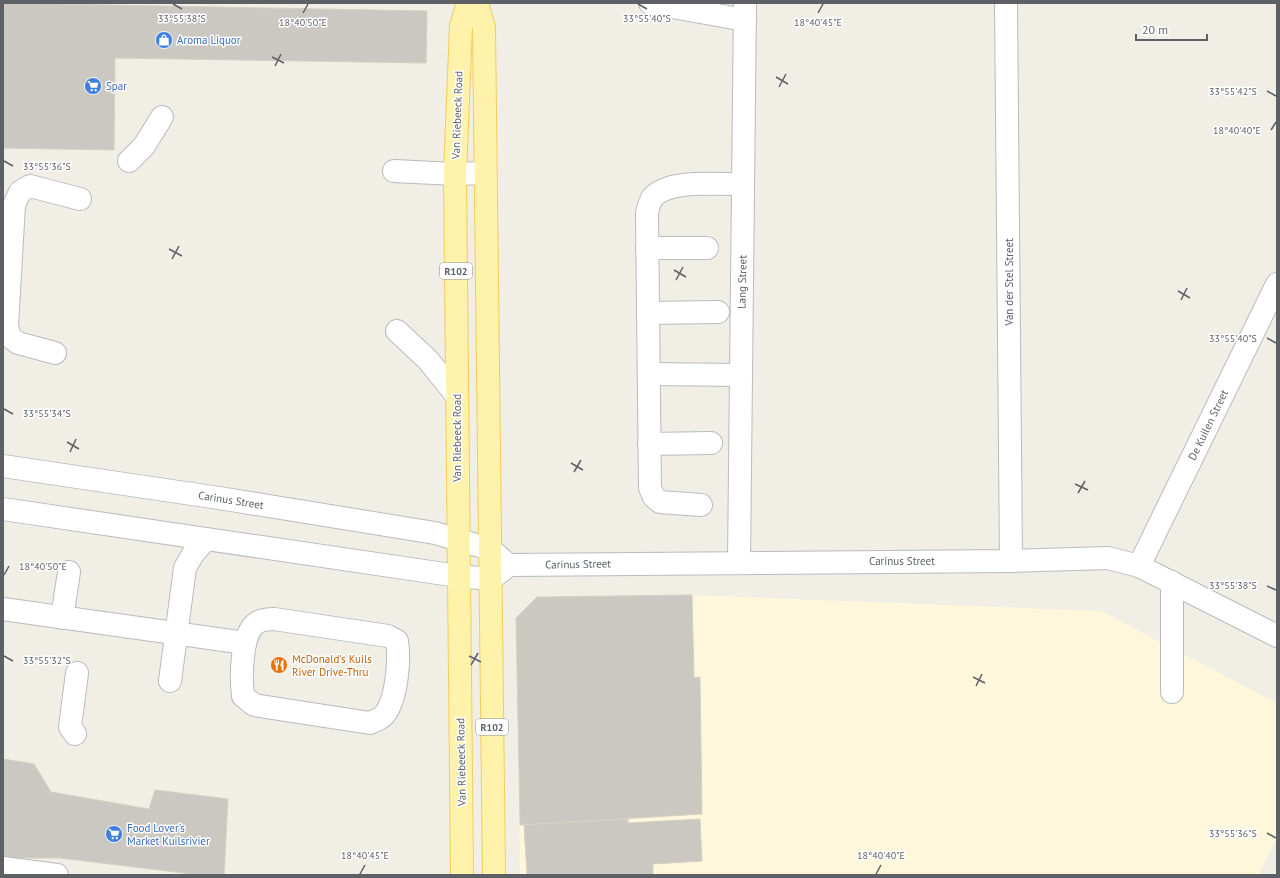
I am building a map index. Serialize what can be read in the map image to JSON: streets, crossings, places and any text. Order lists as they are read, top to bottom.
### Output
{
  "streets": {
    "main road": ["Van Riebeeck Road", "R102"],
    "street": [
      "Lang Street",
      "Van der Stel Street",
      "De Kuilen Street",
      "Carinus Street"
    ]
  },
  "crossings": [
    ["Van Riebeeck Road", "Carinus Street"],
    ["R102", "Carinus Street"],
    ["Lang Street", "Carinus Street"],
    ["Van der Stel Street", "Carinus Street"],
    ["De Kuilen Street", "Carinus Street"]
  ],
  "places": {
    "shop": ["Aroma Liquor"],
    "supermarket": ["Spar", "Food Lover's Market Kuilsrivier"],
    "restaurant": ["McDonald's Kuils River Drive-Thru"]
  },
  "scale_bar": "20 m",
  "coordinates": [
    "33°55'38\"S",
    "33°55'40\"S",
    "18°40'50\"E",
    "18°40'45\"E",
    "33°55'42\"S",
    "18°40'40\"E",
    "33°55'36\"S",
    "33°55'34\"S",
    "33°55'32\"S"
  ]
}
